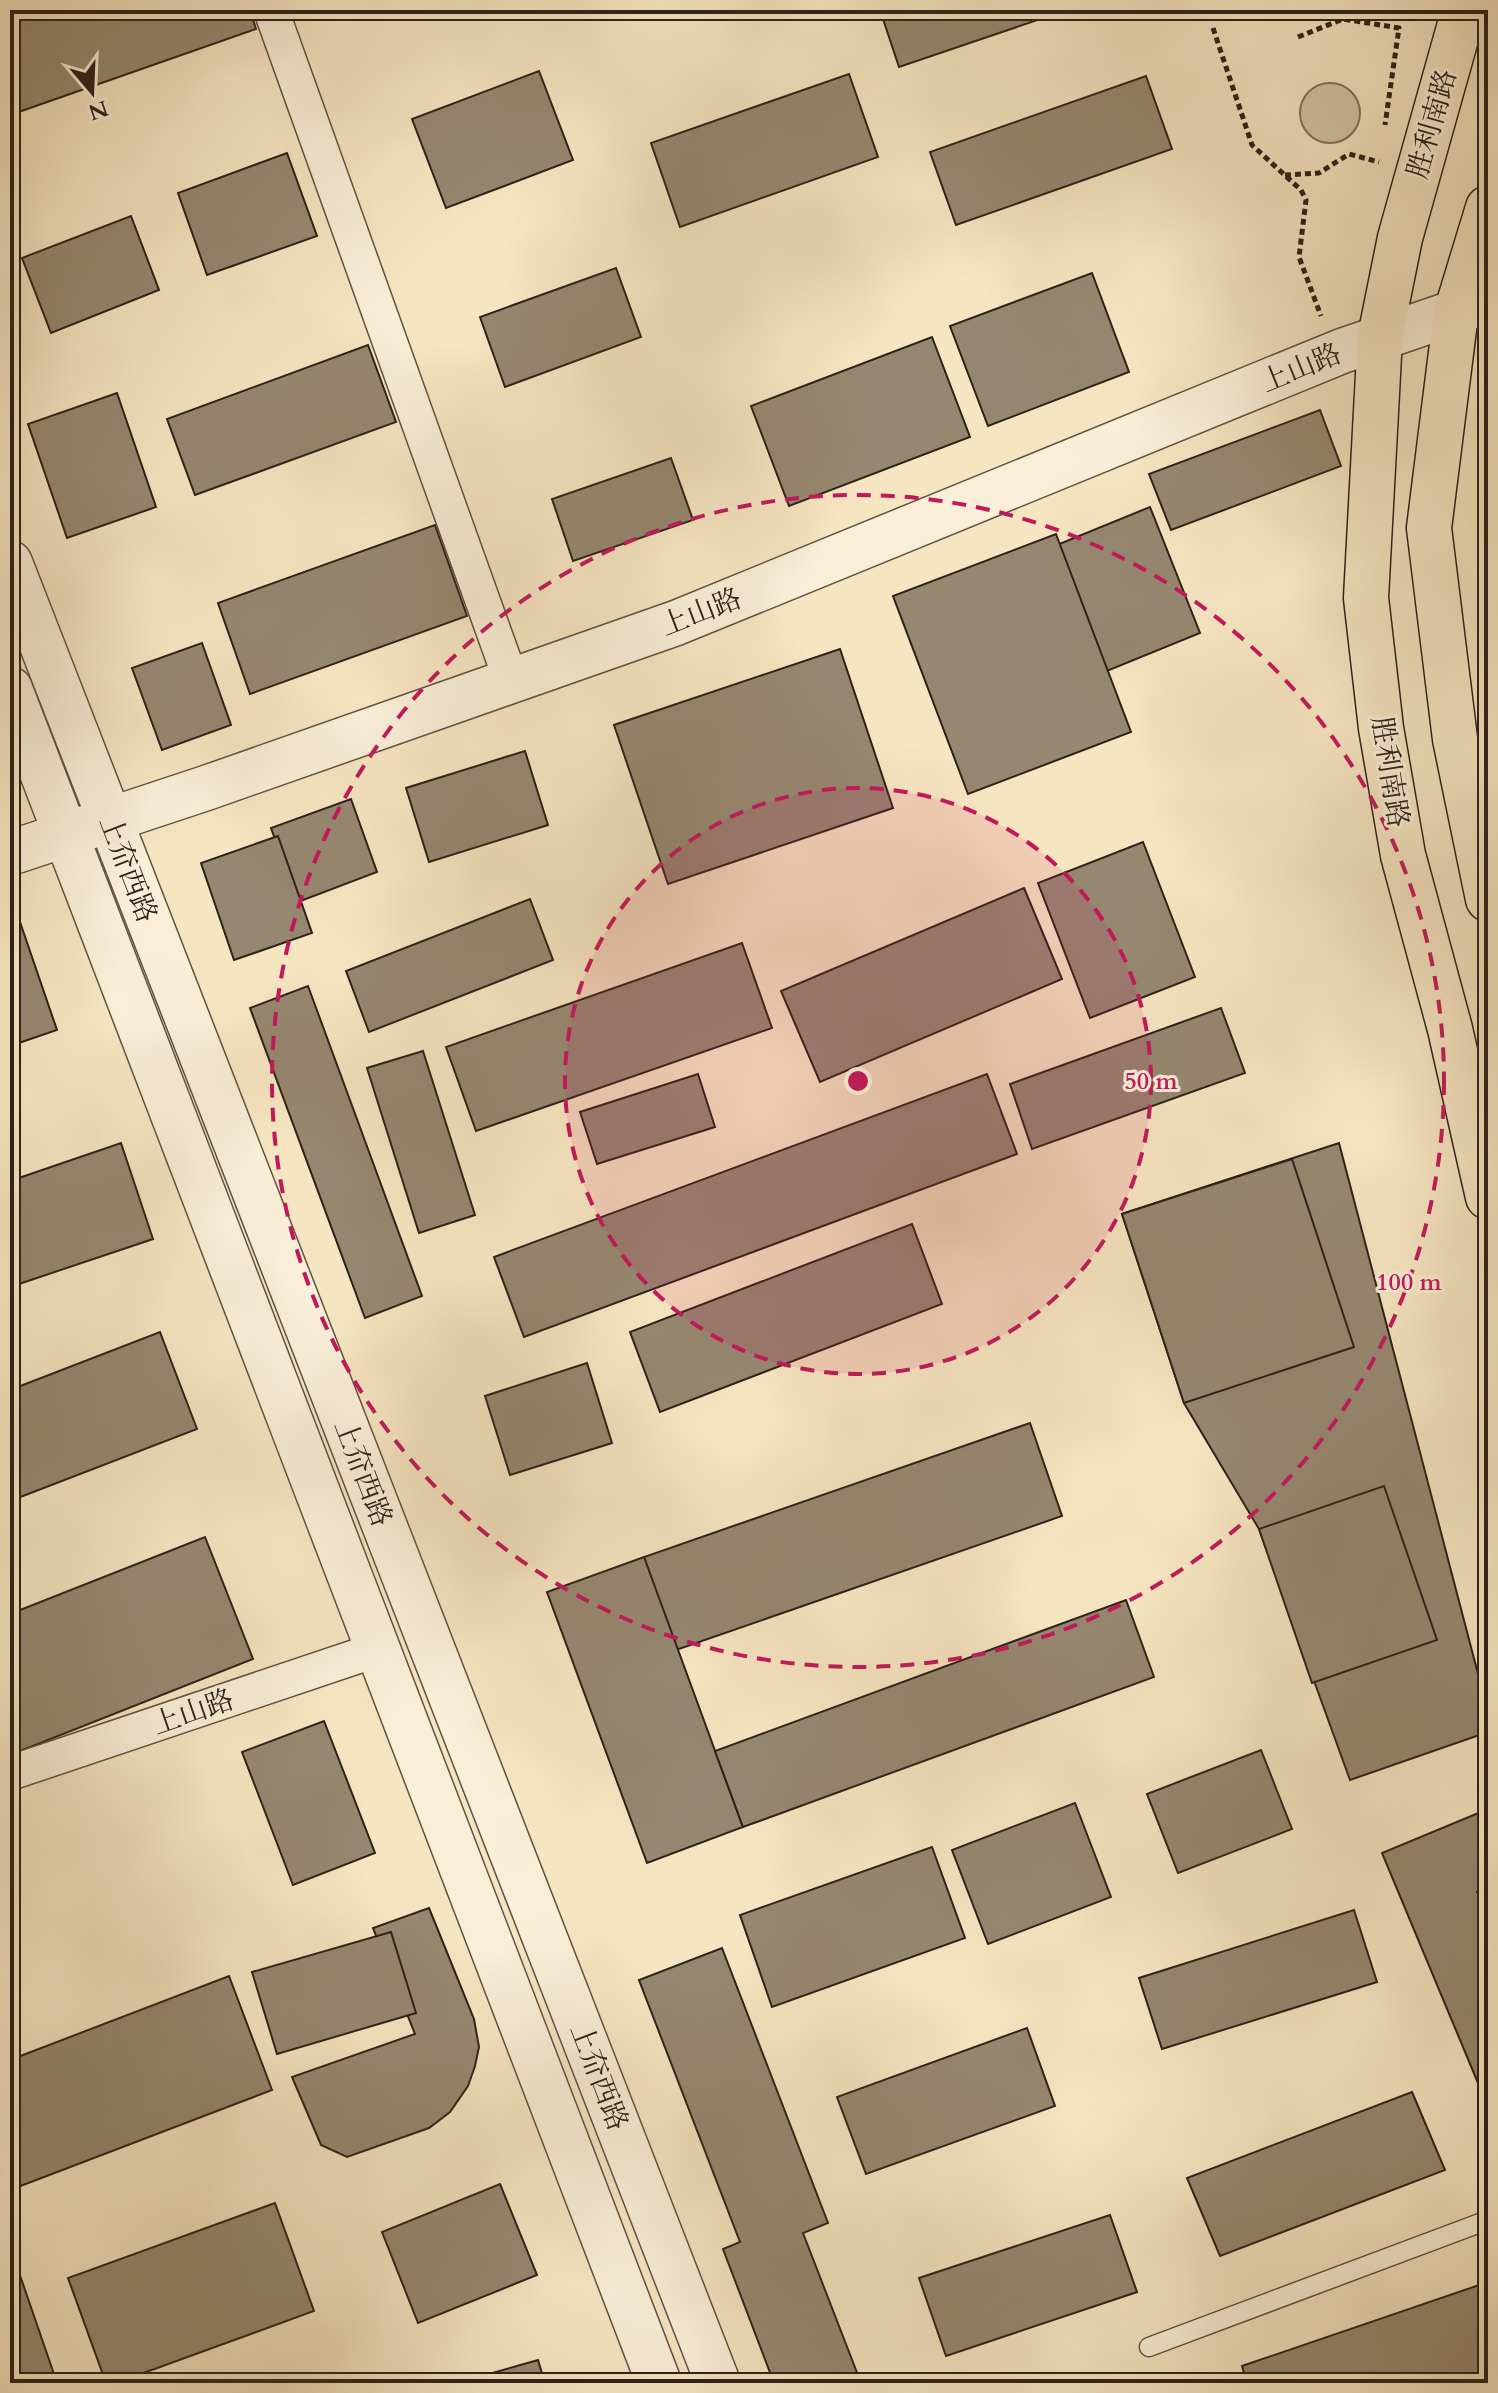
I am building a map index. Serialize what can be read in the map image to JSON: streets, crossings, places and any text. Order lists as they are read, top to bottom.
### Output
{
  "streets": {
    "main road": ["胜利南路"],
    "street": ["上山路", "上夼西路"]
  },
  "crossings": [
    ["胜利南路", "上山路"],
    ["上山路", "上夼西路"]
  ],
  "north": "bottom",
  "rings": ["50 m", "100 m"]
}
